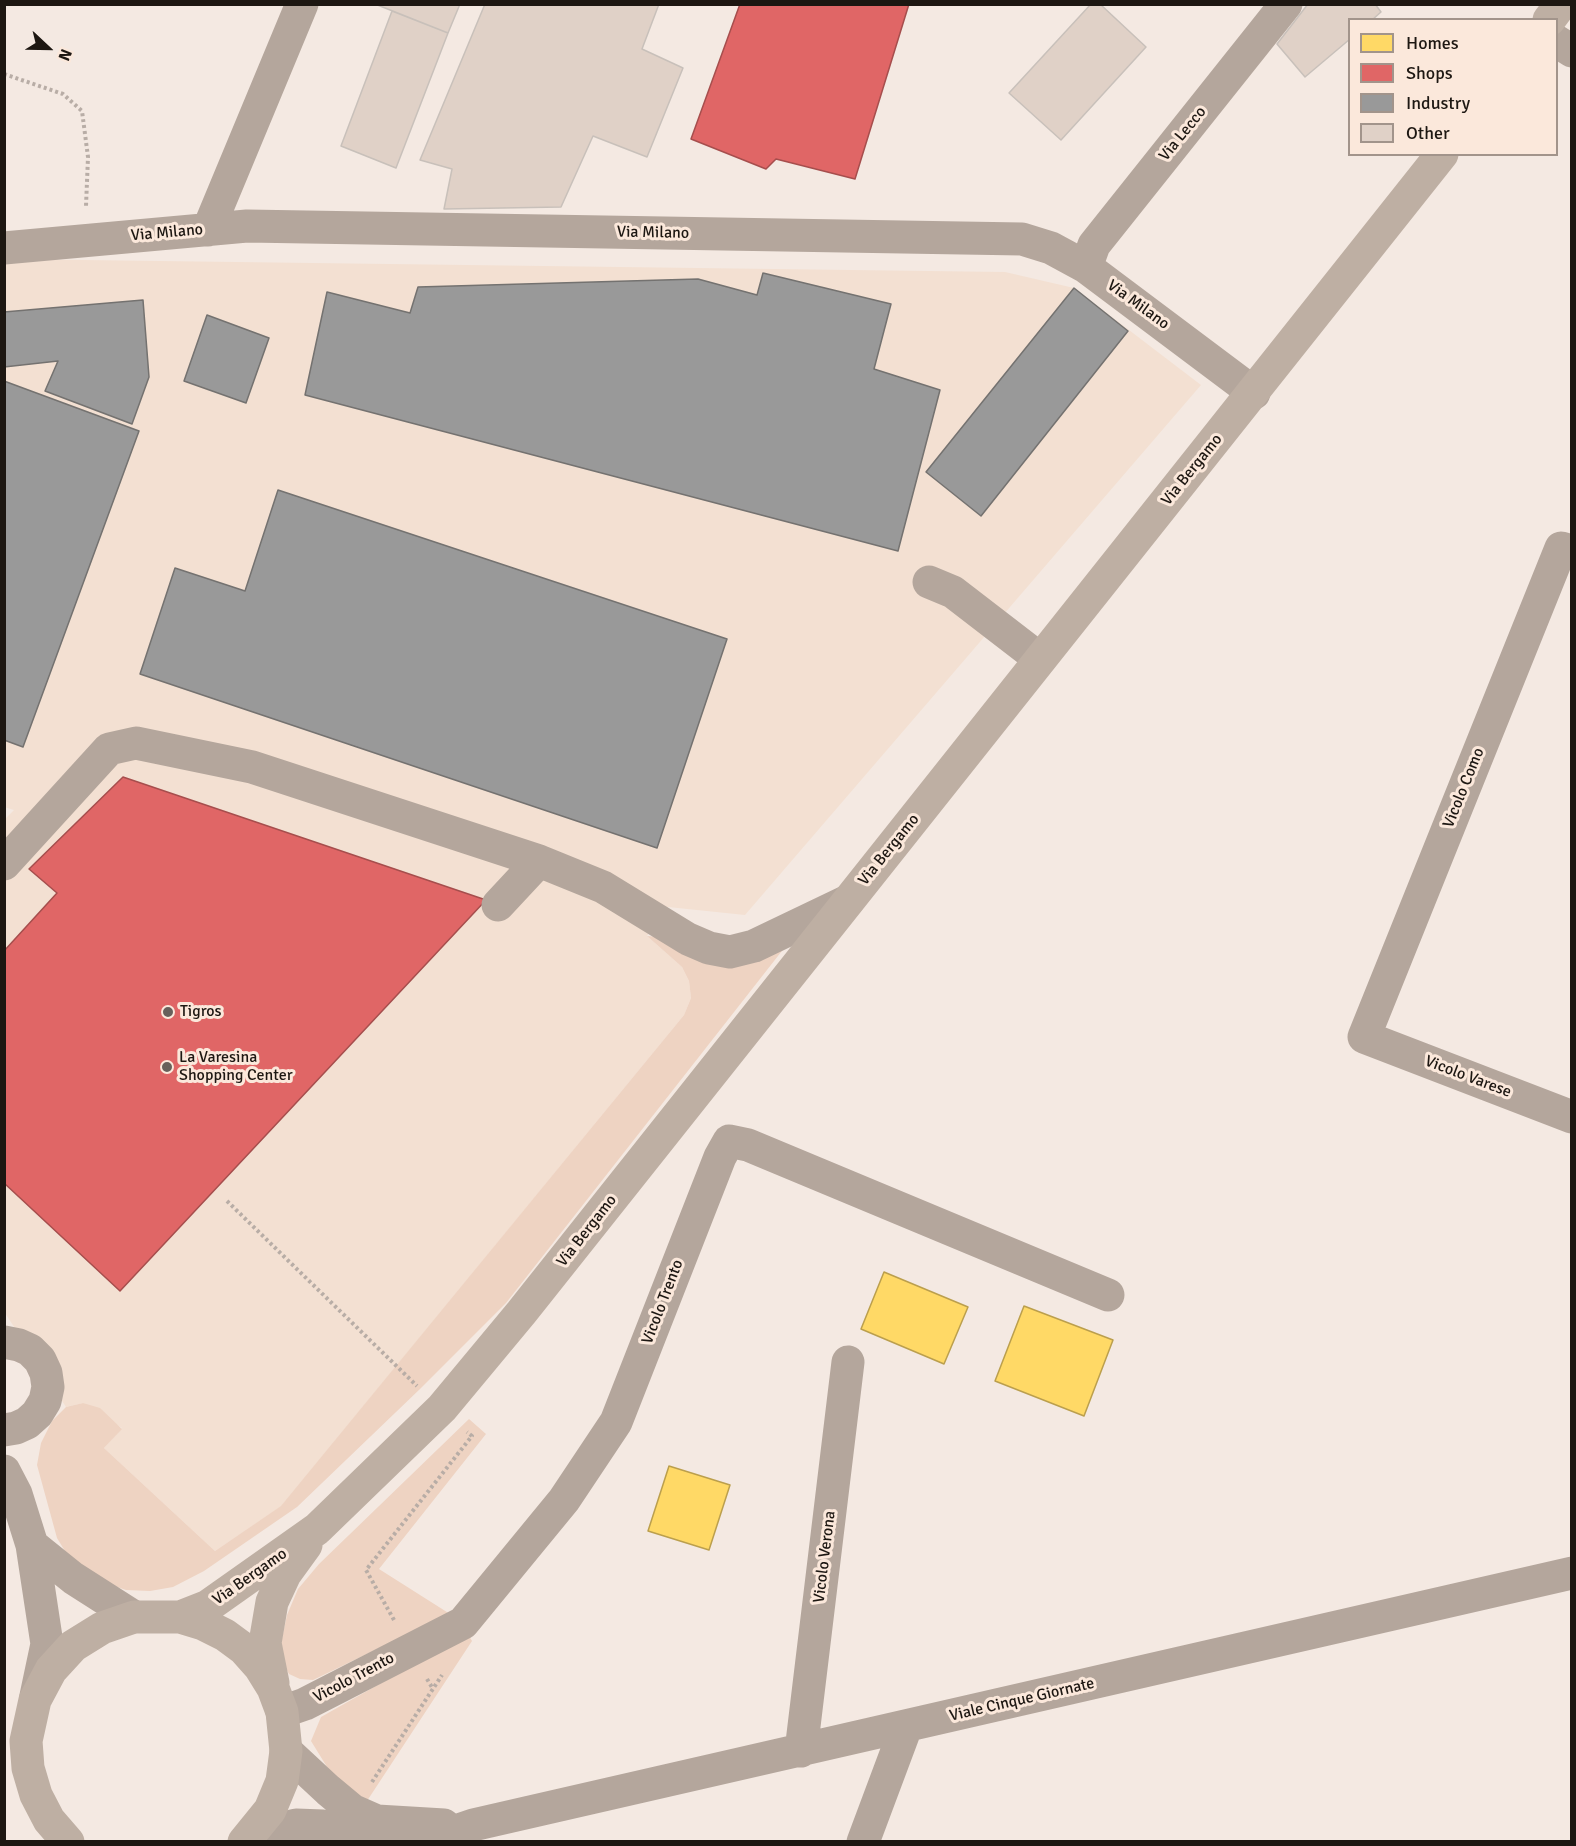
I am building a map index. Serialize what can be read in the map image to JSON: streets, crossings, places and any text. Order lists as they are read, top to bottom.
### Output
{
  "streets": {
    "main road": ["Via Bergamo"],
    "street": [
      "Via Lecco",
      "Via Milano",
      "Vicolo Como",
      "Vicolo Varese",
      "Vicolo Trento",
      "Vicolo Verona",
      "Viale Cinque Giornate"
    ]
  },
  "crossings": [
    ["Via Lecco", "Via Milano"],
    ["Via Milano", "Via Bergamo"],
    ["Via Bergamo", "Vicolo Trento"],
    ["Via Bergamo", "Viale Cinque Giornate"],
    ["Vicolo Como", "Vicolo Varese"],
    ["Vicolo Verona", "Viale Cinque Giornate"]
  ],
  "places": ["Tigros", "La Varesina Shopping Center"],
  "legend": [
    "Homes",
    "Shops",
    "Industry",
    "Other"
  ],
  "north": "right"
}
